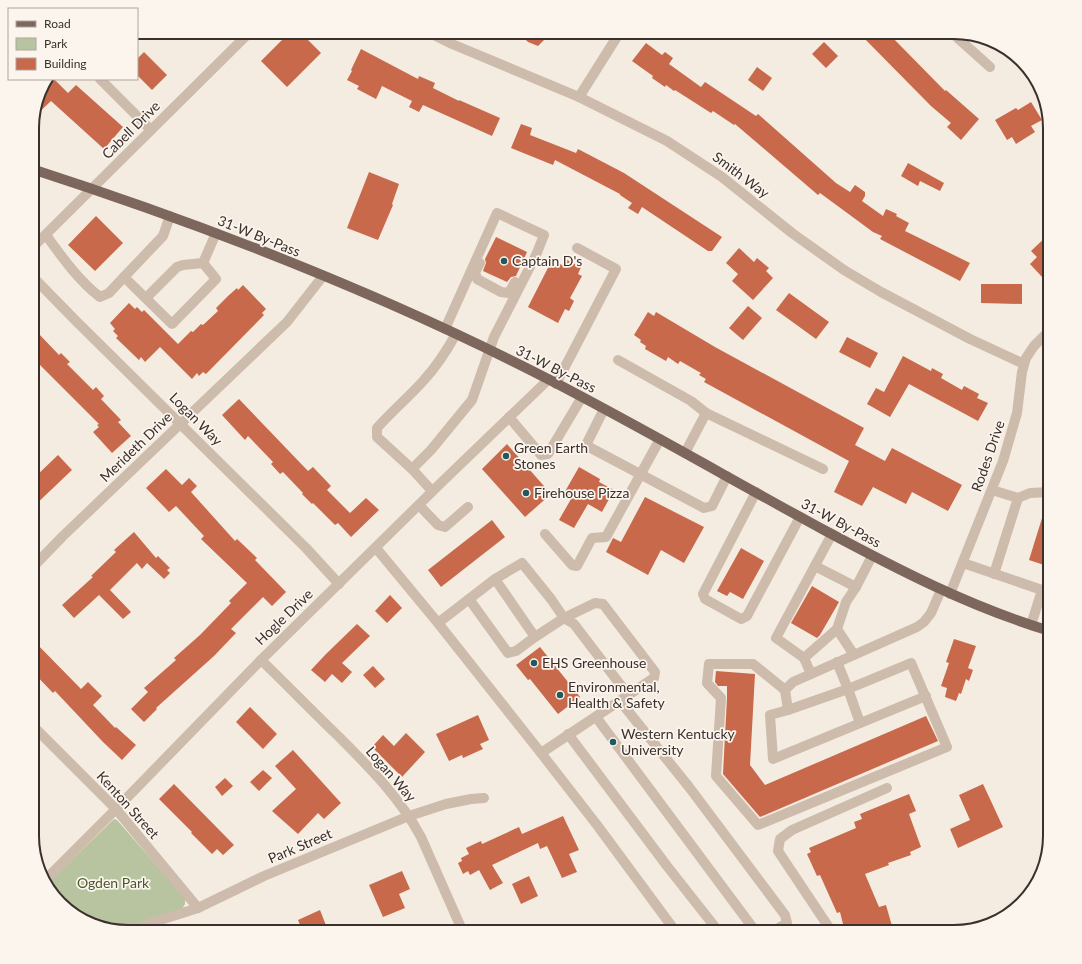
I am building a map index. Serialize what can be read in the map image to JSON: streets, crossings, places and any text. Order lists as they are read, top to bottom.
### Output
{
  "streets": {
    "main road": ["31-W By-Pass"],
    "street": [
      "Cabell Drive",
      "Smith Way",
      "Logan Way",
      "Merideth Drive",
      "Rodes Drive",
      "Hogle Drive",
      "Kenton Street",
      "Park Street"
    ]
  },
  "crossings": [
    ["Cabell Drive", "31-W By-Pass"],
    ["Smith Way", "Rodes Drive"],
    ["31-W By-Pass", "Merideth Drive"],
    ["31-W By-Pass", "Rodes Drive"],
    ["31-W By-Pass", "Hogle Drive"],
    ["Logan Way", "Merideth Drive"],
    ["Logan Way", "Hogle Drive"],
    ["Logan Way", "Park Street"],
    ["Hogle Drive", "Kenton Street"],
    ["Kenton Street", "Park Street"]
  ],
  "parks": ["Ogden Park"],
  "places": [
    "Captain D's",
    "Green Earth Stones",
    "Firehouse Pizza",
    "EHS Greenhouse",
    "Environmental, Health & Safety",
    "Western Kentucky University"
  ],
  "legend": ["Road", "Park", "Building"]
}
